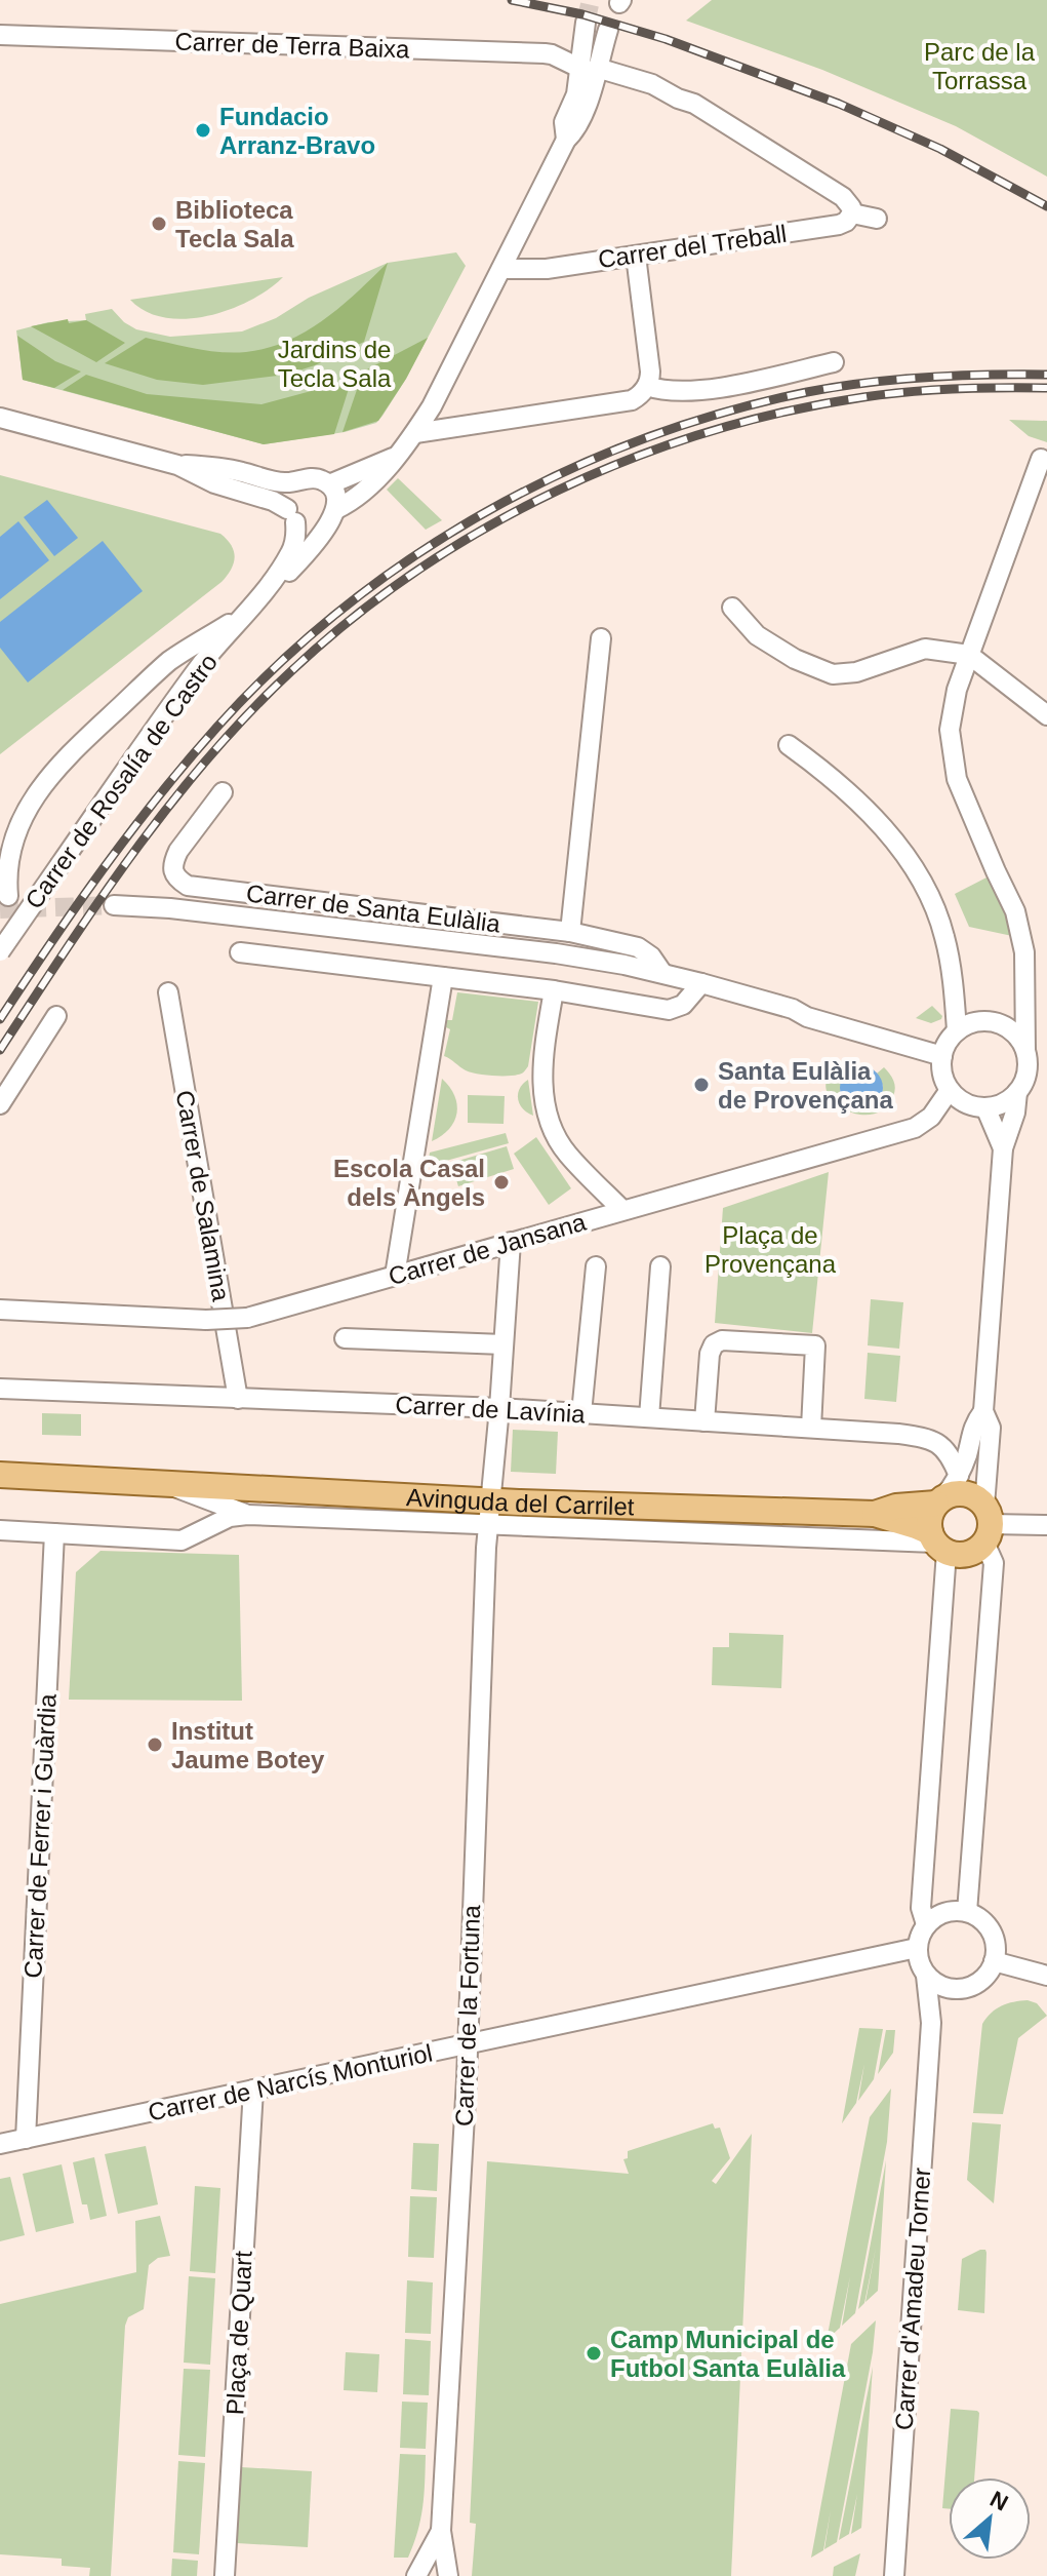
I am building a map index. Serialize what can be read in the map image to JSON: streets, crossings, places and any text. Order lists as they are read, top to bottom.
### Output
{
  "streets": {
    "main road": ["Avinguda del Carrilet"],
    "street": [
      "Carrer de Terra Baixa",
      "Carrer del Treball",
      "Carrer de Rosalía de Castro",
      "Carrer de Santa Eulàlia",
      "Carrer de Salamina",
      "Carrer de Jansana",
      "Carrer de Lavínia",
      "Carrer de Ferrer i Guàrdia",
      "Carrer de la Fortuna",
      "Carrer de Narcís Monturiol",
      "Carrer d'Amadeu Torner",
      "Plaça de Quart"
    ]
  },
  "crossings": [
    ["Carrer de Terra Baixa", "Carrer del Treball"],
    ["Carrer de Terra Baixa", "Carrer de Rosalía de Castro"],
    ["Carrer del Treball", "Carrer de Rosalía de Castro"],
    ["Carrer de Santa Eulàlia", "Carrer de Jansana"],
    ["Carrer de Salamina", "Carrer de Lavínia"],
    ["Carrer de Jansana", "Carrer de la Fortuna"],
    ["Carrer de Lavínia", "Carrer de la Fortuna"],
    ["Avinguda del Carrilet", "Carrer de Ferrer i Guàrdia"],
    ["Avinguda del Carrilet", "Carrer de la Fortuna"],
    ["Carrer de Ferrer i Guàrdia", "Carrer de Narcís Monturiol"],
    ["Carrer de la Fortuna", "Carrer de Narcís Monturiol"],
    ["Carrer de Narcís Monturiol", "Carrer d'Amadeu Torner"],
    ["Carrer de Narcís Monturiol", "Plaça de Quart"]
  ],
  "parks": ["Parc de la Torrassa", "Jardins de Tecla Sala", "Plaça de Provençana"],
  "places": [
    "Fundacio Arranz-Bravo",
    "Biblioteca Tecla Sala",
    "Santa Eulàlia de Provençana",
    "Escola Casal dels Àngels",
    "Institut Jaume Botey",
    "Camp Municipal de Futbol Santa Eulàlia"
  ],
  "north": "top right"
}
